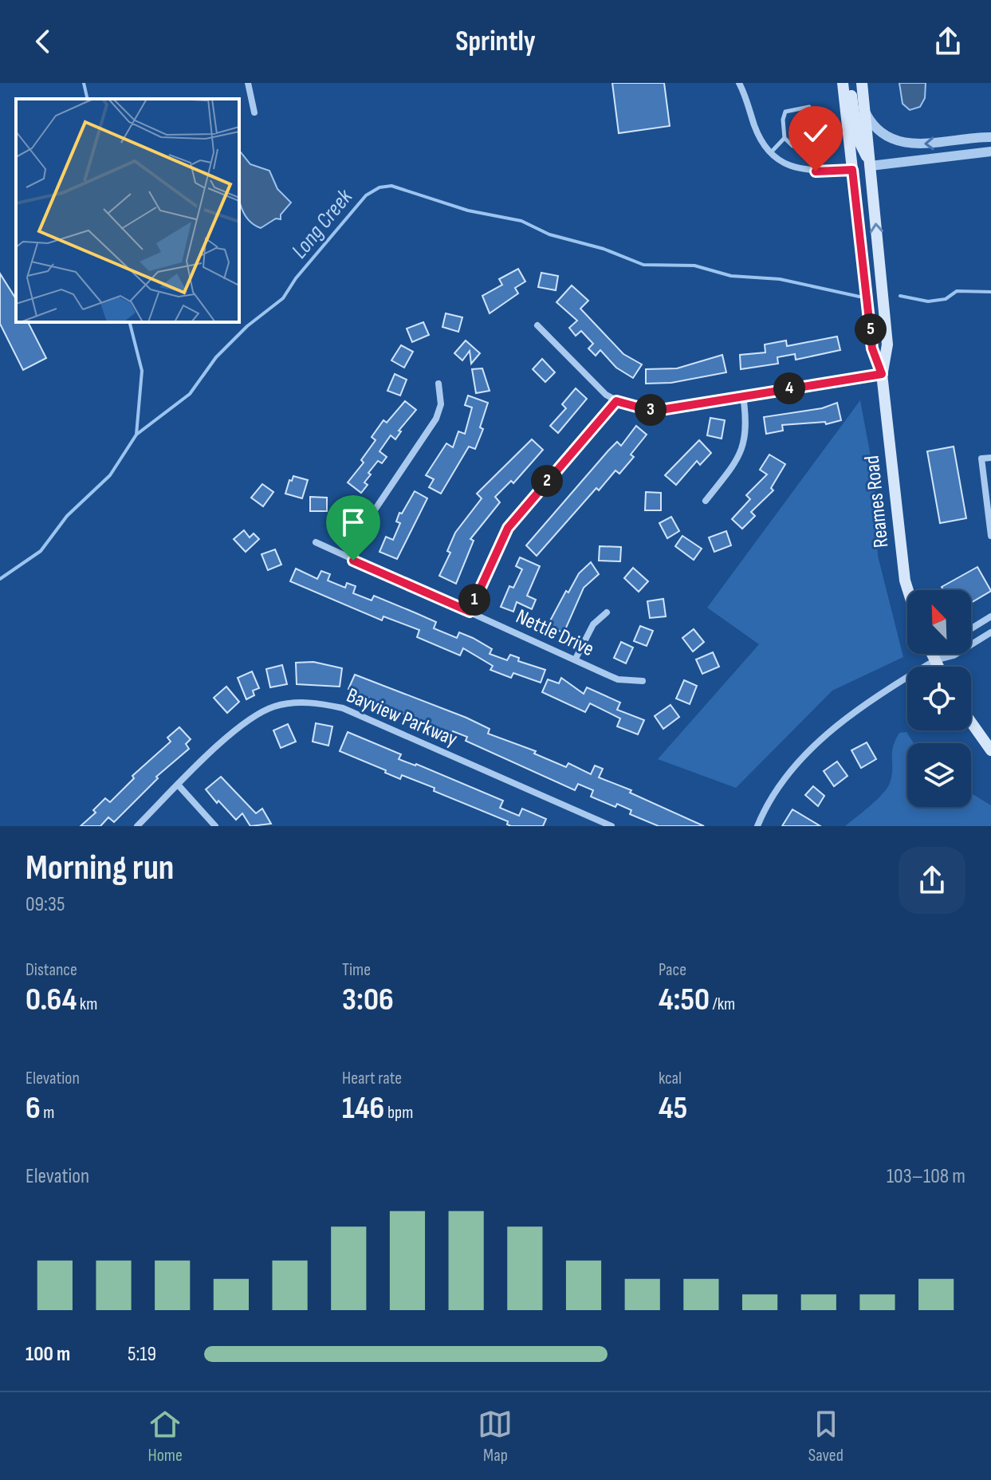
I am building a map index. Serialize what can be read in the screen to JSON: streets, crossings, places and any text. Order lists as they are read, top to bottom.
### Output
{
  "streets": {
    "main road": ["Reames Road"],
    "street": ["Nettle Drive", "Bayview Parkway"]
  },
  "water": ["Long Creek"],
  "north": "top left",
  "page": {
    "header": "Sprintly",
    "pins": [
      "5",
      "4",
      "3",
      "2",
      "1"
    ],
    "heading": ["Morning run", "09:35"],
    "stats": [
      ["Distance", "0.64 km"],
      ["Time", "3:06"],
      ["Pace", "4:50 /km"],
      ["Elevation", "6 m"],
      ["Heart rate", "146 bpm"],
      ["kcal", "45"]
    ],
    "chart": ["Elevation", "103–108 m"],
    "list": [
      {
        "name": "100 m",
        "note": "5:19"
      }
    ],
    "tabs": ["Home", "Map", "Saved"]
  }
}
